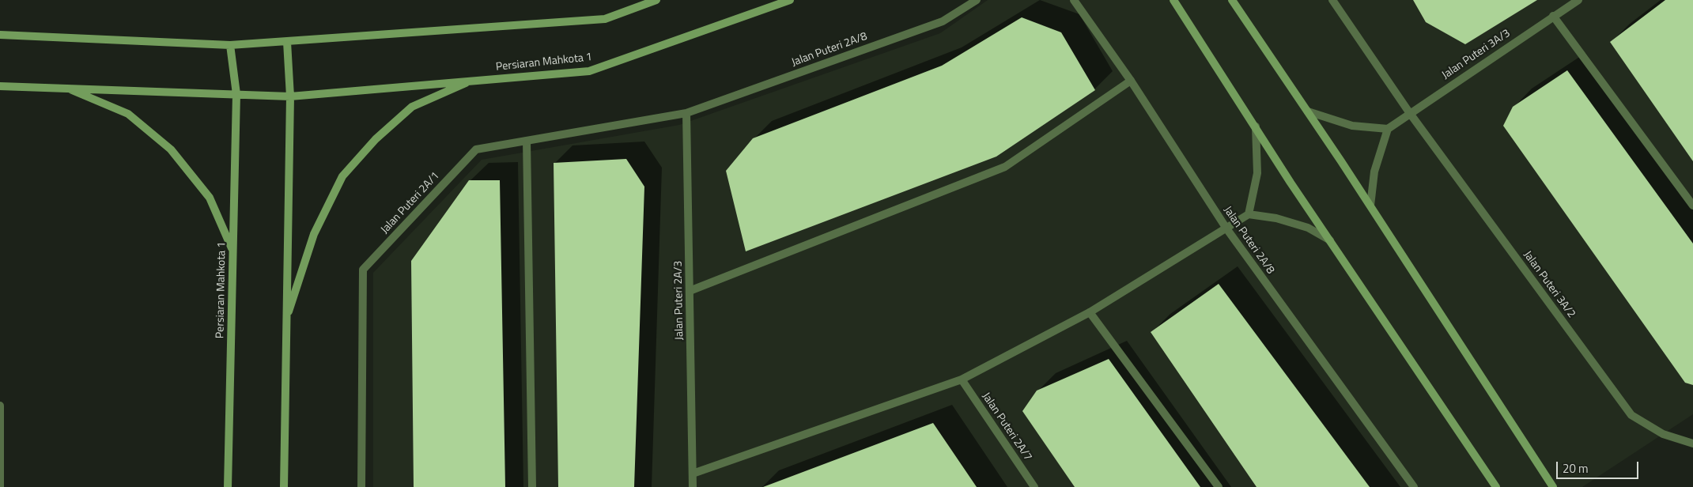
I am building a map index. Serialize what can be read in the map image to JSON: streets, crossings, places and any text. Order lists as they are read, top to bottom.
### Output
{
  "streets": {
    "street": [
      "Jalan Puteri 2A/8",
      "Jalan Puteri 3A/3",
      "Persiaran Mahkota 1",
      "Jalan Puteri 2A/1",
      "Jalan Puteri 3A/2",
      "Jalan Puteri 2A/3",
      "Jalan Puteri 2A/7"
    ]
  },
  "crossings": [
    ["Jalan Puteri 2A/8", "Jalan Puteri 2A/1"],
    ["Jalan Puteri 2A/8", "Jalan Puteri 2A/3"],
    ["Jalan Puteri 3A/3", "Jalan Puteri 3A/2"],
    ["Jalan Puteri 2A/1", "Jalan Puteri 2A/3"]
  ],
  "scale_bar": "20 m"
}
